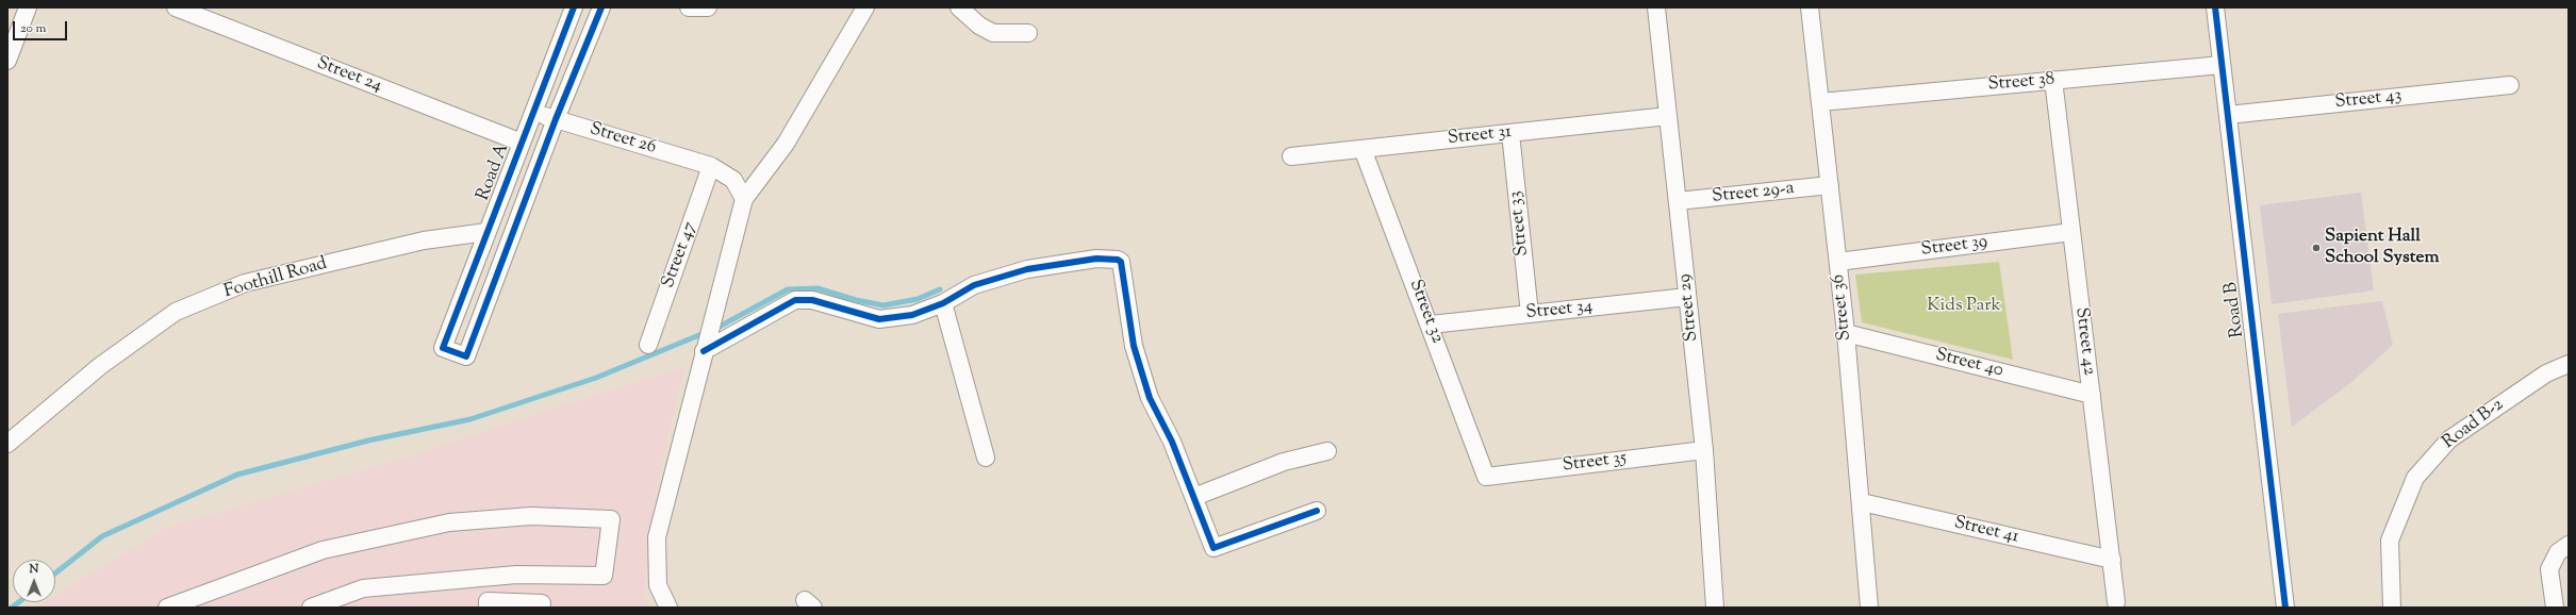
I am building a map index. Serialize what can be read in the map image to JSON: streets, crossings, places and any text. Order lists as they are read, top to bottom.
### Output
{
  "streets": {
    "street": [
      "Street 24",
      "Street 38",
      "Street 43",
      "Street 31",
      "Street 26",
      "Road A",
      "Street 29-a",
      "Street 33",
      "Street 39",
      "Street 47",
      "Foothill Road",
      "Street 29",
      "Street 36",
      "Road B",
      "Street 34",
      "Street 32",
      "Street 42",
      "Street 40",
      "Road B-2",
      "Street 35",
      "Street 41"
    ]
  },
  "crossings": [
    ["Street 24", "Road A"],
    ["Street 38", "Street 36"],
    ["Street 38", "Road B"],
    ["Street 38", "Street 42"],
    ["Street 43", "Road B"],
    ["Street 31", "Street 33"],
    ["Street 31", "Street 29"],
    ["Street 31", "Street 32"],
    ["Street 26", "Road A"],
    ["Street 26", "Street 47"],
    ["Road A", "Foothill Road"],
    ["Street 29-a", "Street 29"],
    ["Street 29-a", "Street 36"],
    ["Street 33", "Street 34"],
    ["Street 39", "Street 36"],
    ["Street 39", "Street 42"],
    ["Street 29", "Street 34"],
    ["Street 29", "Street 35"],
    ["Street 36", "Street 40"],
    ["Street 36", "Street 41"],
    ["Street 34", "Street 32"],
    ["Street 32", "Street 35"],
    ["Street 42", "Street 40"],
    ["Street 42", "Street 41"]
  ],
  "parks": ["Kids Park"],
  "places": ["Sapient Hall School System"],
  "scale_bar": "20 m",
  "north": "top"
}
